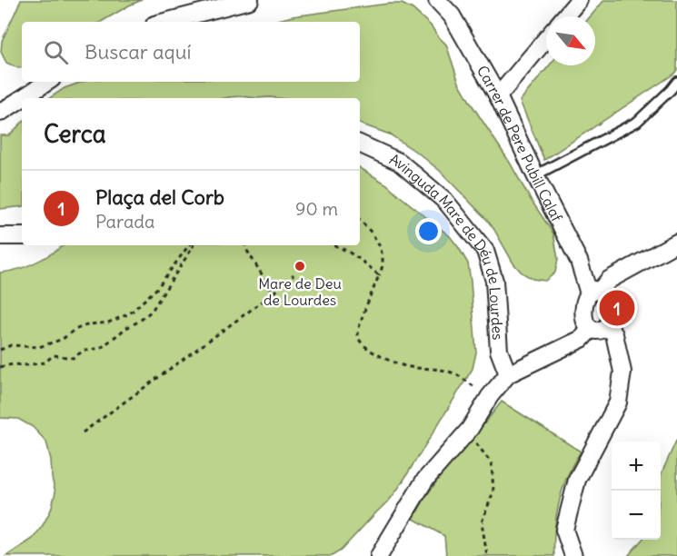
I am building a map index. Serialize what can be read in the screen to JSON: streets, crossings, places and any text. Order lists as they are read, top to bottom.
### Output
{
  "streets": {
    "street": ["Carrer de Pere Pubill Calaf", "Avinguda Mare de Déu de Lourdes"]
  },
  "places": ["Mare de Deu de Lourdes"],
  "north": "bottom right",
  "page": {
    "search": "Buscar aquí",
    "heading": "Cerca",
    "list": [
      {
        "mark": "1",
        "name": "Plaça del Corb",
        "note": "Parada",
        "value": "90 m"
      }
    ],
    "pins": "1",
    "map_buttons": ["+", "−"]
  }
}
